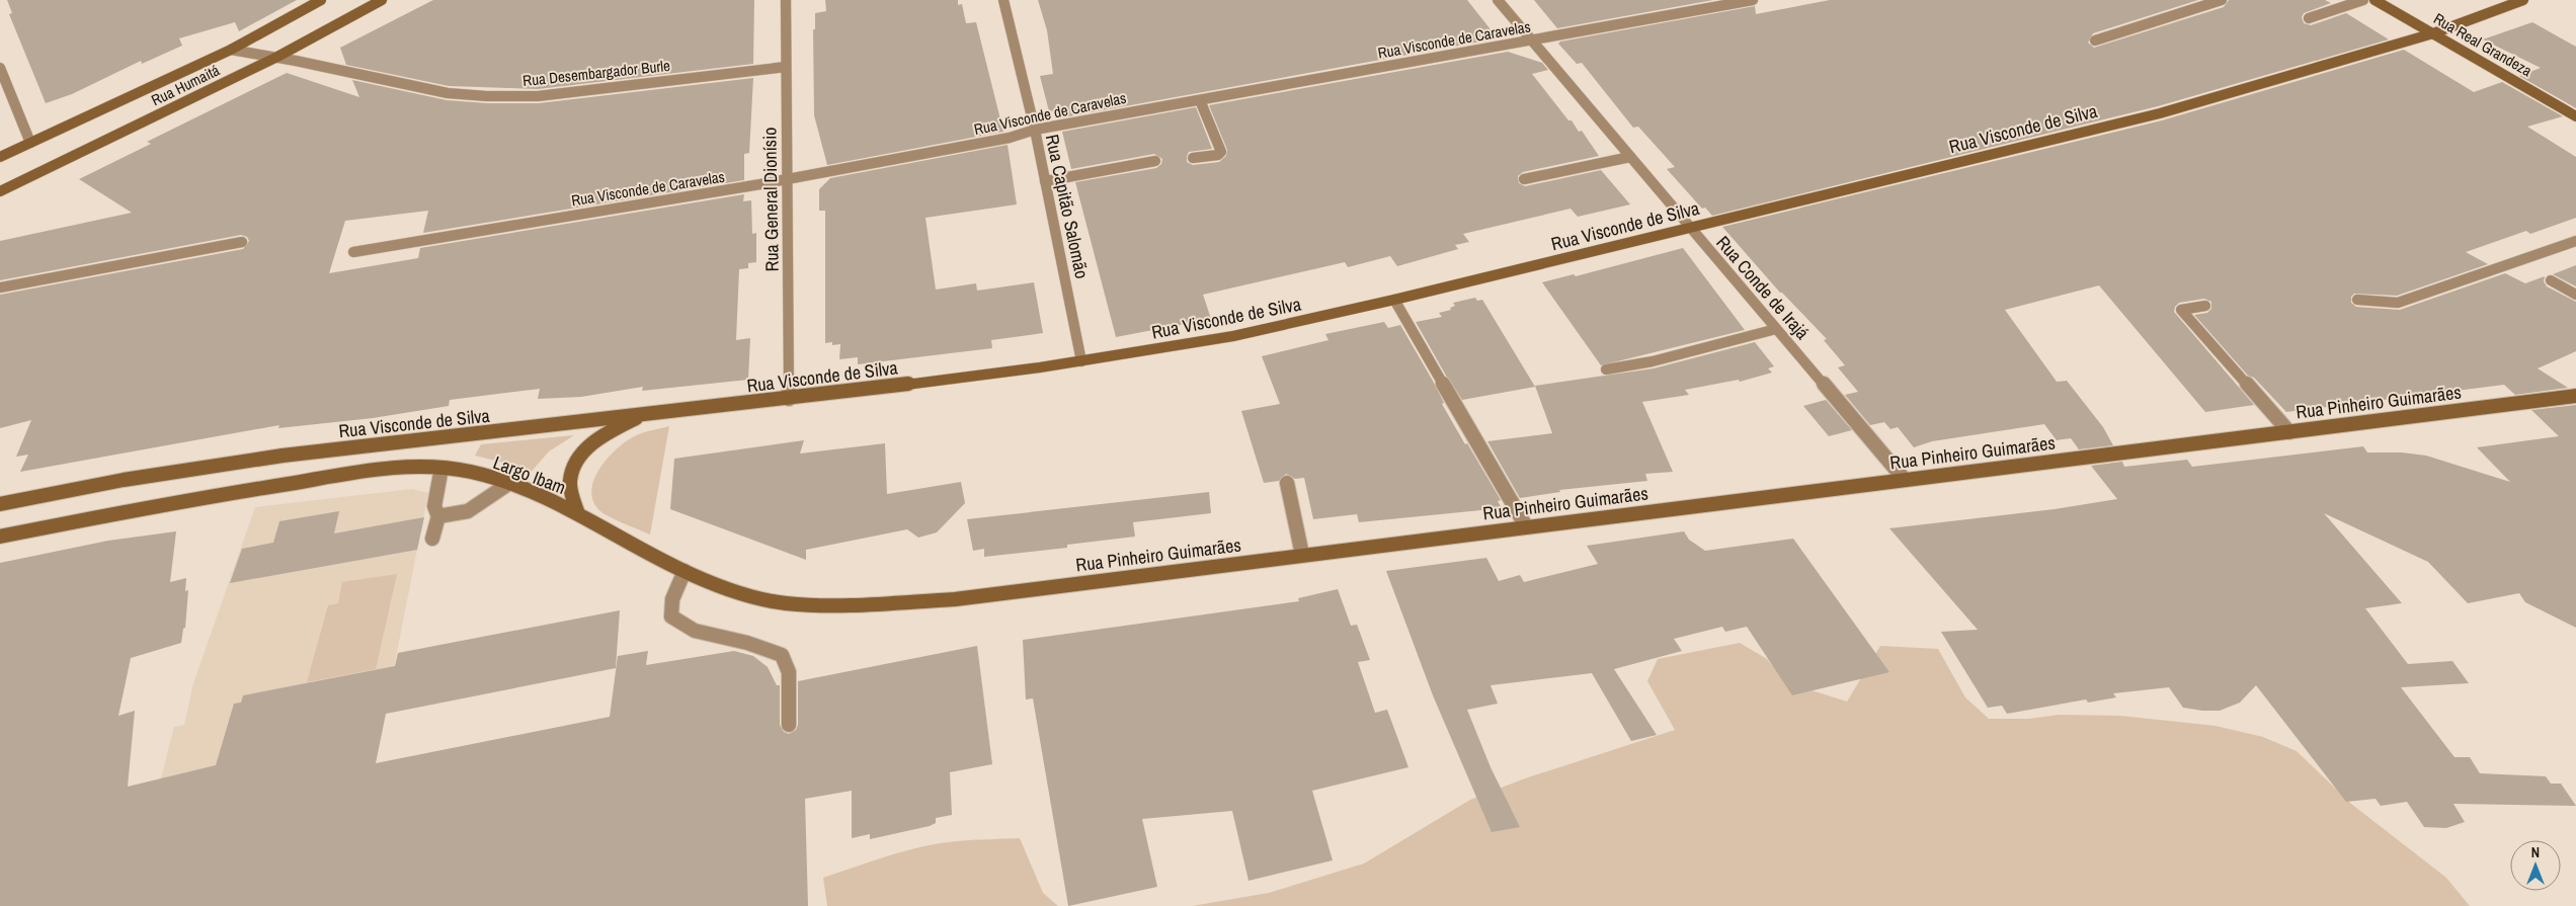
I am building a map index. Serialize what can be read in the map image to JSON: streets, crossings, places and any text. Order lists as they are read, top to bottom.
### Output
{
  "streets": {
    "main road": [
      "Rua Real Grandeza",
      "Rua Humaitá",
      "Rua Visconde de Silva",
      "Rua Pinheiro Guimarães",
      "Largo Ibam"
    ],
    "street": [
      "Rua Visconde de Caravelas",
      "Rua Desembargador Burle",
      "Rua General Dionísio",
      "Rua Capitão Salomão",
      "Rua Conde de Irajá"
    ]
  },
  "crossings": [
    ["Rua Visconde de Caravelas", "Rua General Dionísio"],
    ["Rua Visconde de Caravelas", "Rua Capitão Salomão"],
    ["Rua Visconde de Caravelas", "Rua Conde de Irajá"],
    ["Rua Real Grandeza", "Rua Visconde de Silva"],
    ["Rua Desembargador Burle", "Rua Humaitá"],
    ["Rua Desembargador Burle", "Rua General Dionísio"],
    ["Rua Visconde de Silva", "Rua General Dionísio"],
    ["Rua Visconde de Silva", "Rua Capitão Salomão"],
    ["Rua Visconde de Silva", "Rua Conde de Irajá"],
    ["Rua Conde de Irajá", "Rua Pinheiro Guimarães"],
    ["Rua Pinheiro Guimarães", "Largo Ibam"]
  ],
  "north": "top"
}
